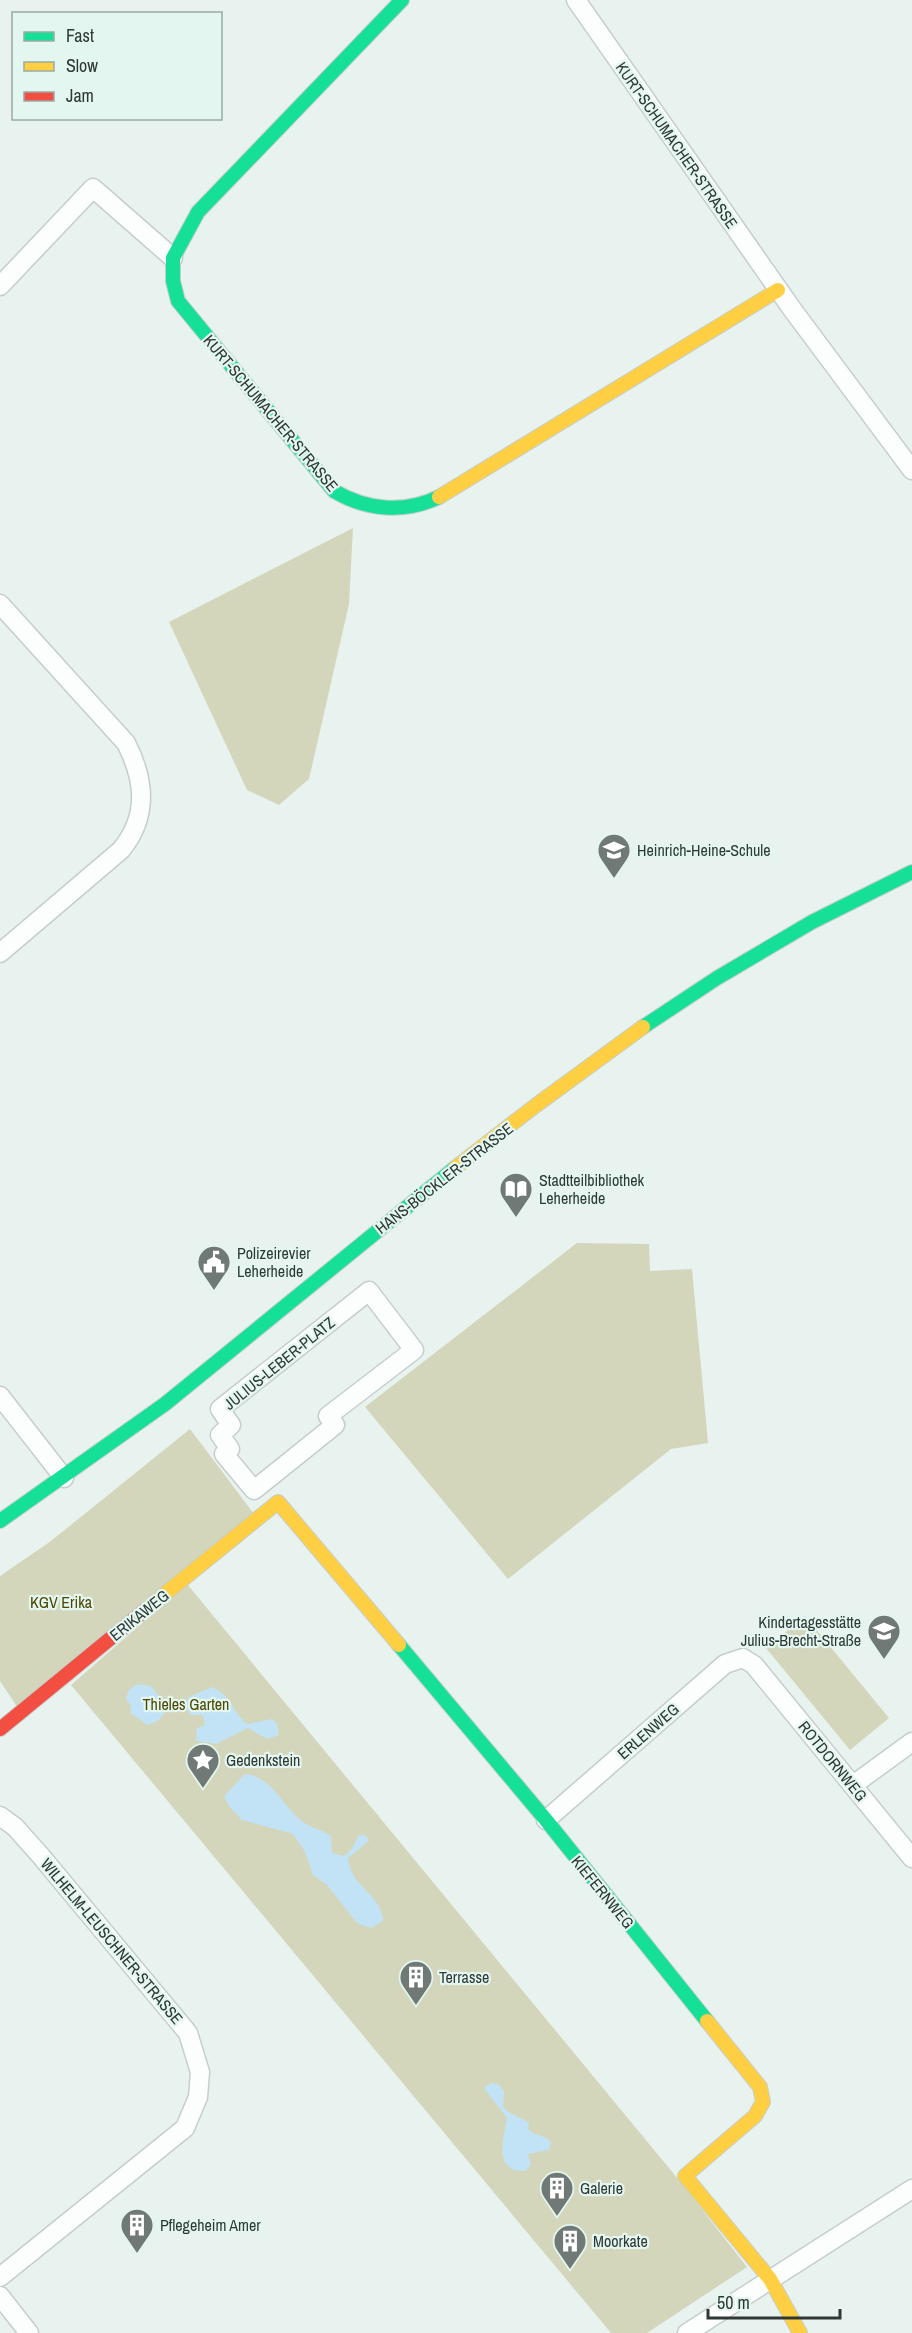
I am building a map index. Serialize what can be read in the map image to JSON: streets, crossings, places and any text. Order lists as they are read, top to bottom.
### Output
{
  "streets": {
    "street": [
      "KURT-SCHUMACHER-STRASSE",
      "HANS-BÖCKLER-STRASSE",
      "JULIUS-LEBER-PLATZ",
      "ERIKAWEG",
      "ERLENWEG",
      "ROTDORNWEG",
      "KIEFERNWEG",
      "WILHELM-LEUSCHNER-STRASSE"
    ]
  },
  "crossings": [
    ["ERIKAWEG", "KIEFERNWEG"],
    ["ERLENWEG", "ROTDORNWEG"],
    ["ERLENWEG", "KIEFERNWEG"]
  ],
  "parks": ["KGV Erika", "Thieles Garten"],
  "places": {
    "school or university": ["Heinrich-Heine-Schule", "Kindertagesstätte Julius-Brecht-Straße"],
    "library": ["Stadtteilbibliothek Leherheide"],
    "public building": ["Polizeirevier Leherheide"],
    "place": ["Gedenkstein"],
    "building": [
      "Terrasse",
      "Galerie",
      "Pflegeheim Amer",
      "Moorkate"
    ]
  },
  "legend": ["Fast", "Slow", "Jam"],
  "scale_bar": "50 m"
}
